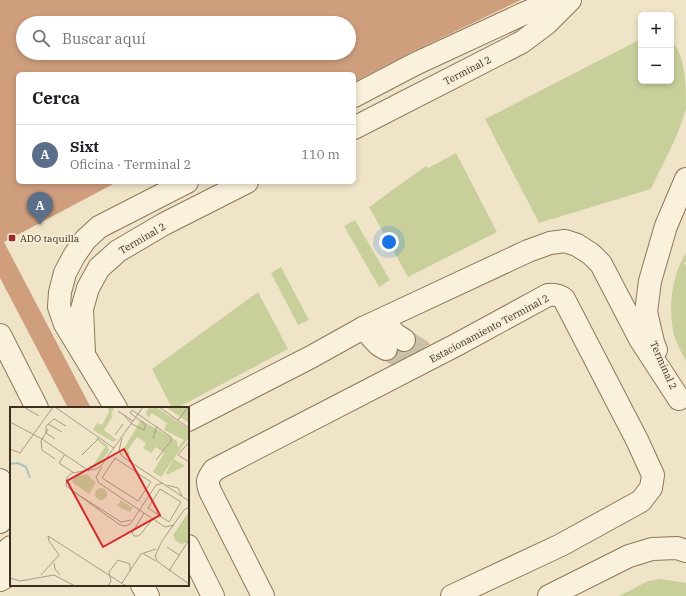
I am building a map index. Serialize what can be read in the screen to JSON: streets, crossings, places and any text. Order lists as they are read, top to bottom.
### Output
{
  "streets": {
    "street": ["Terminal 2", "Estacionamiento Terminal 2"]
  },
  "places": {
    "transit": ["ADO taquilla"]
  },
  "page": {
    "map_buttons": ["+", "−"],
    "search": "Buscar aquí",
    "heading": "Cerca",
    "list": [
      {
        "mark": "A",
        "name": "Sixt",
        "note": "Oficina · Terminal 2",
        "value": "110 m"
      }
    ],
    "pins": "A"
  }
}
